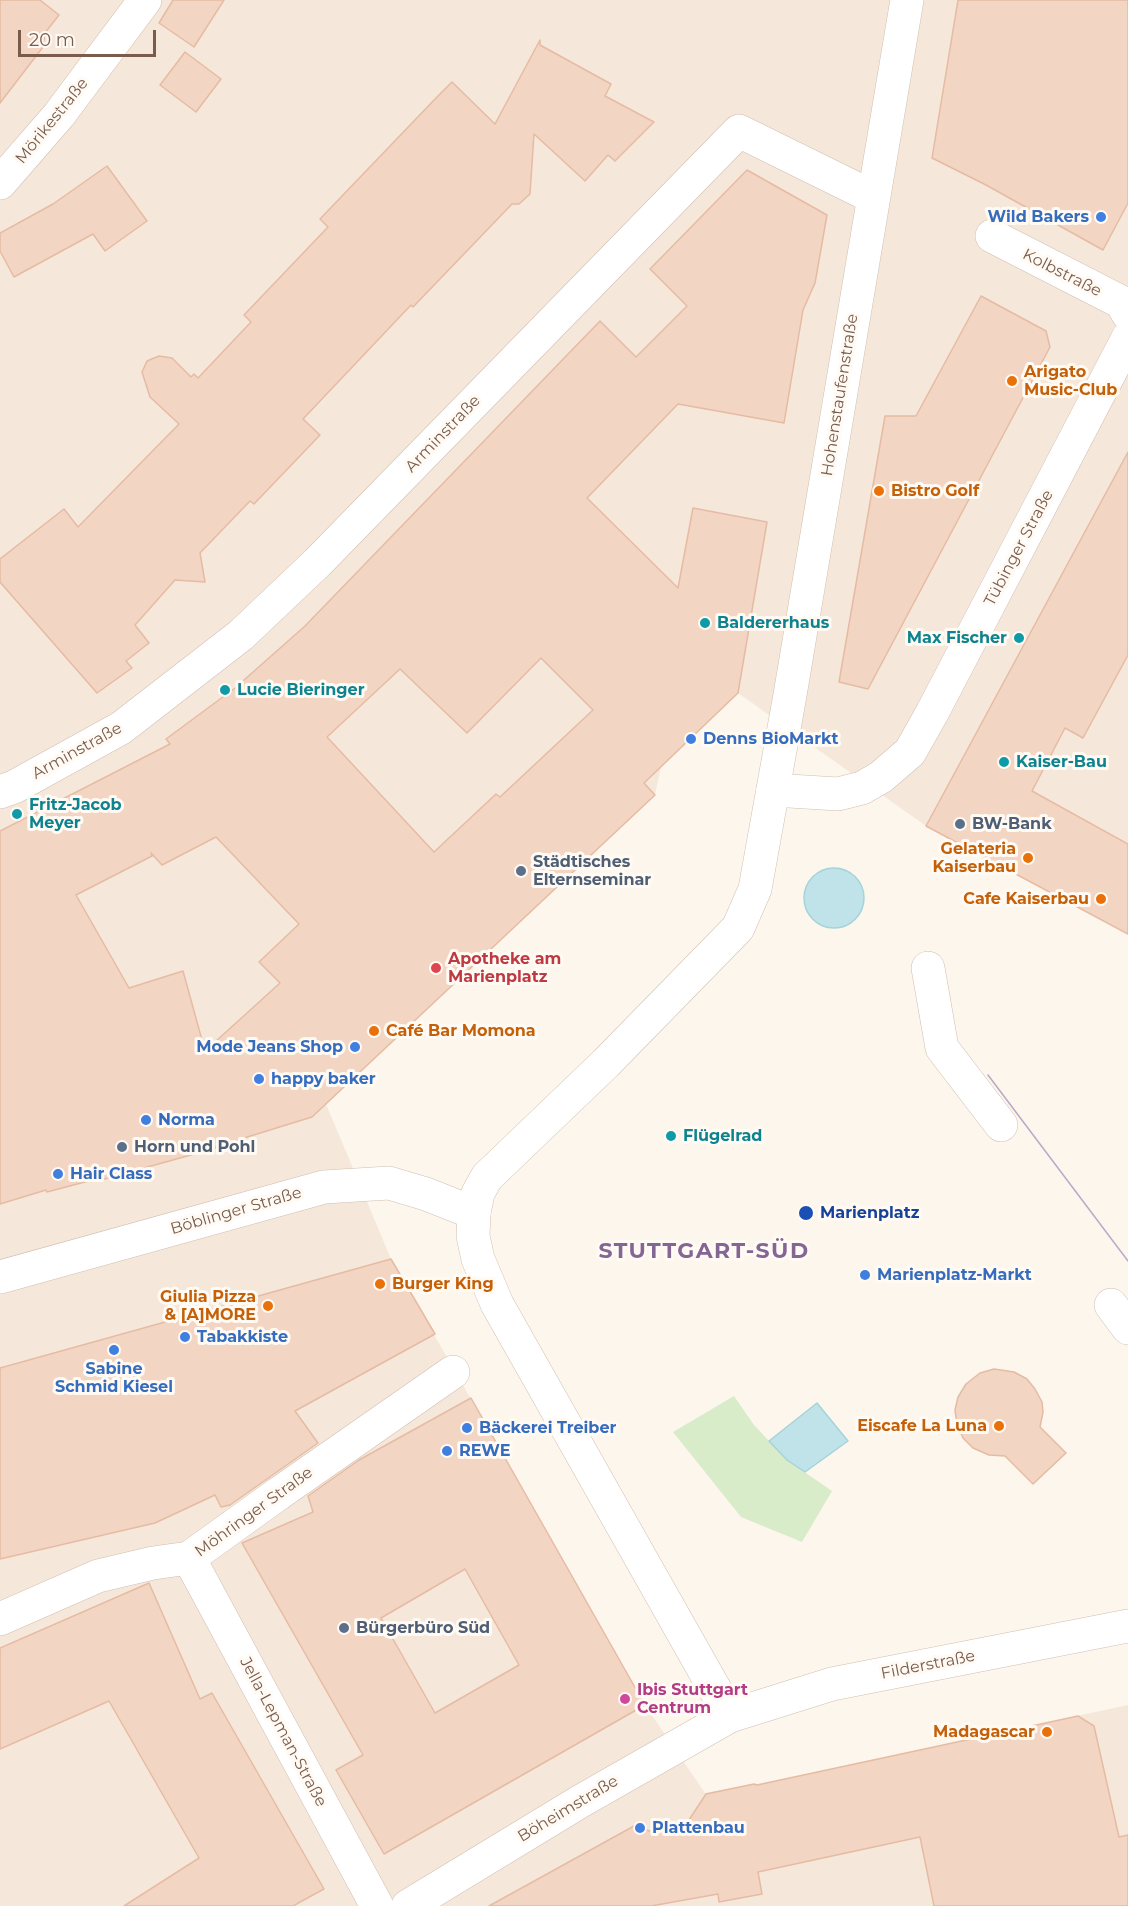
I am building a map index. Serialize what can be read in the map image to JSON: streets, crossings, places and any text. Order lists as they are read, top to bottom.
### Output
{
  "streets": {
    "street": [
      "Mörikestraße",
      "Kolbstraße",
      "Hohenstaufenstraße",
      "Arminstraße",
      "Tübinger Straße",
      "Böblinger Straße",
      "Möhringer Straße",
      "Filderstraße",
      "Jella-Lepman-Straße",
      "Böheimstraße"
    ]
  },
  "crossings": [
    ["Hohenstaufenstraße", "Arminstraße"],
    ["Hohenstaufenstraße", "Tübinger Straße"],
    ["Möhringer Straße", "Jella-Lepman-Straße"],
    ["Filderstraße", "Böheimstraße"]
  ],
  "districts": ["STUTTGART-SÜD"],
  "places": [
    "Wild Bakers",
    "Arigato Music-Club",
    "Bistro Golf",
    "Baldererhaus",
    "Max Fischer",
    "Lucie Bieringer",
    "Denns BioMarkt",
    "Kaiser-Bau",
    "Fritz-Jacob Meyer",
    "BW-Bank",
    "Gelateria Kaiserbau",
    "Städtisches Elternseminar",
    "Cafe Kaiserbau",
    "Apotheke am Marienplatz",
    "Café Bar Momona",
    "Mode Jeans Shop",
    "happy baker",
    "Norma",
    "Flügelrad",
    "Horn und Pohl",
    "Hair Class",
    "Marienplatz",
    "Marienplatz-Markt",
    "Burger King",
    "Giulia Pizza & [A]MORE",
    "Tabakkiste",
    "Sabine Schmid Kiesel",
    "Eiscafe La Luna",
    "Bäckerei Treiber",
    "REWE",
    "Bürgerbüro Süd",
    "Ibis Stuttgart Centrum",
    "Madagascar",
    "Plattenbau"
  ],
  "scale_bar": "20 m"
}
